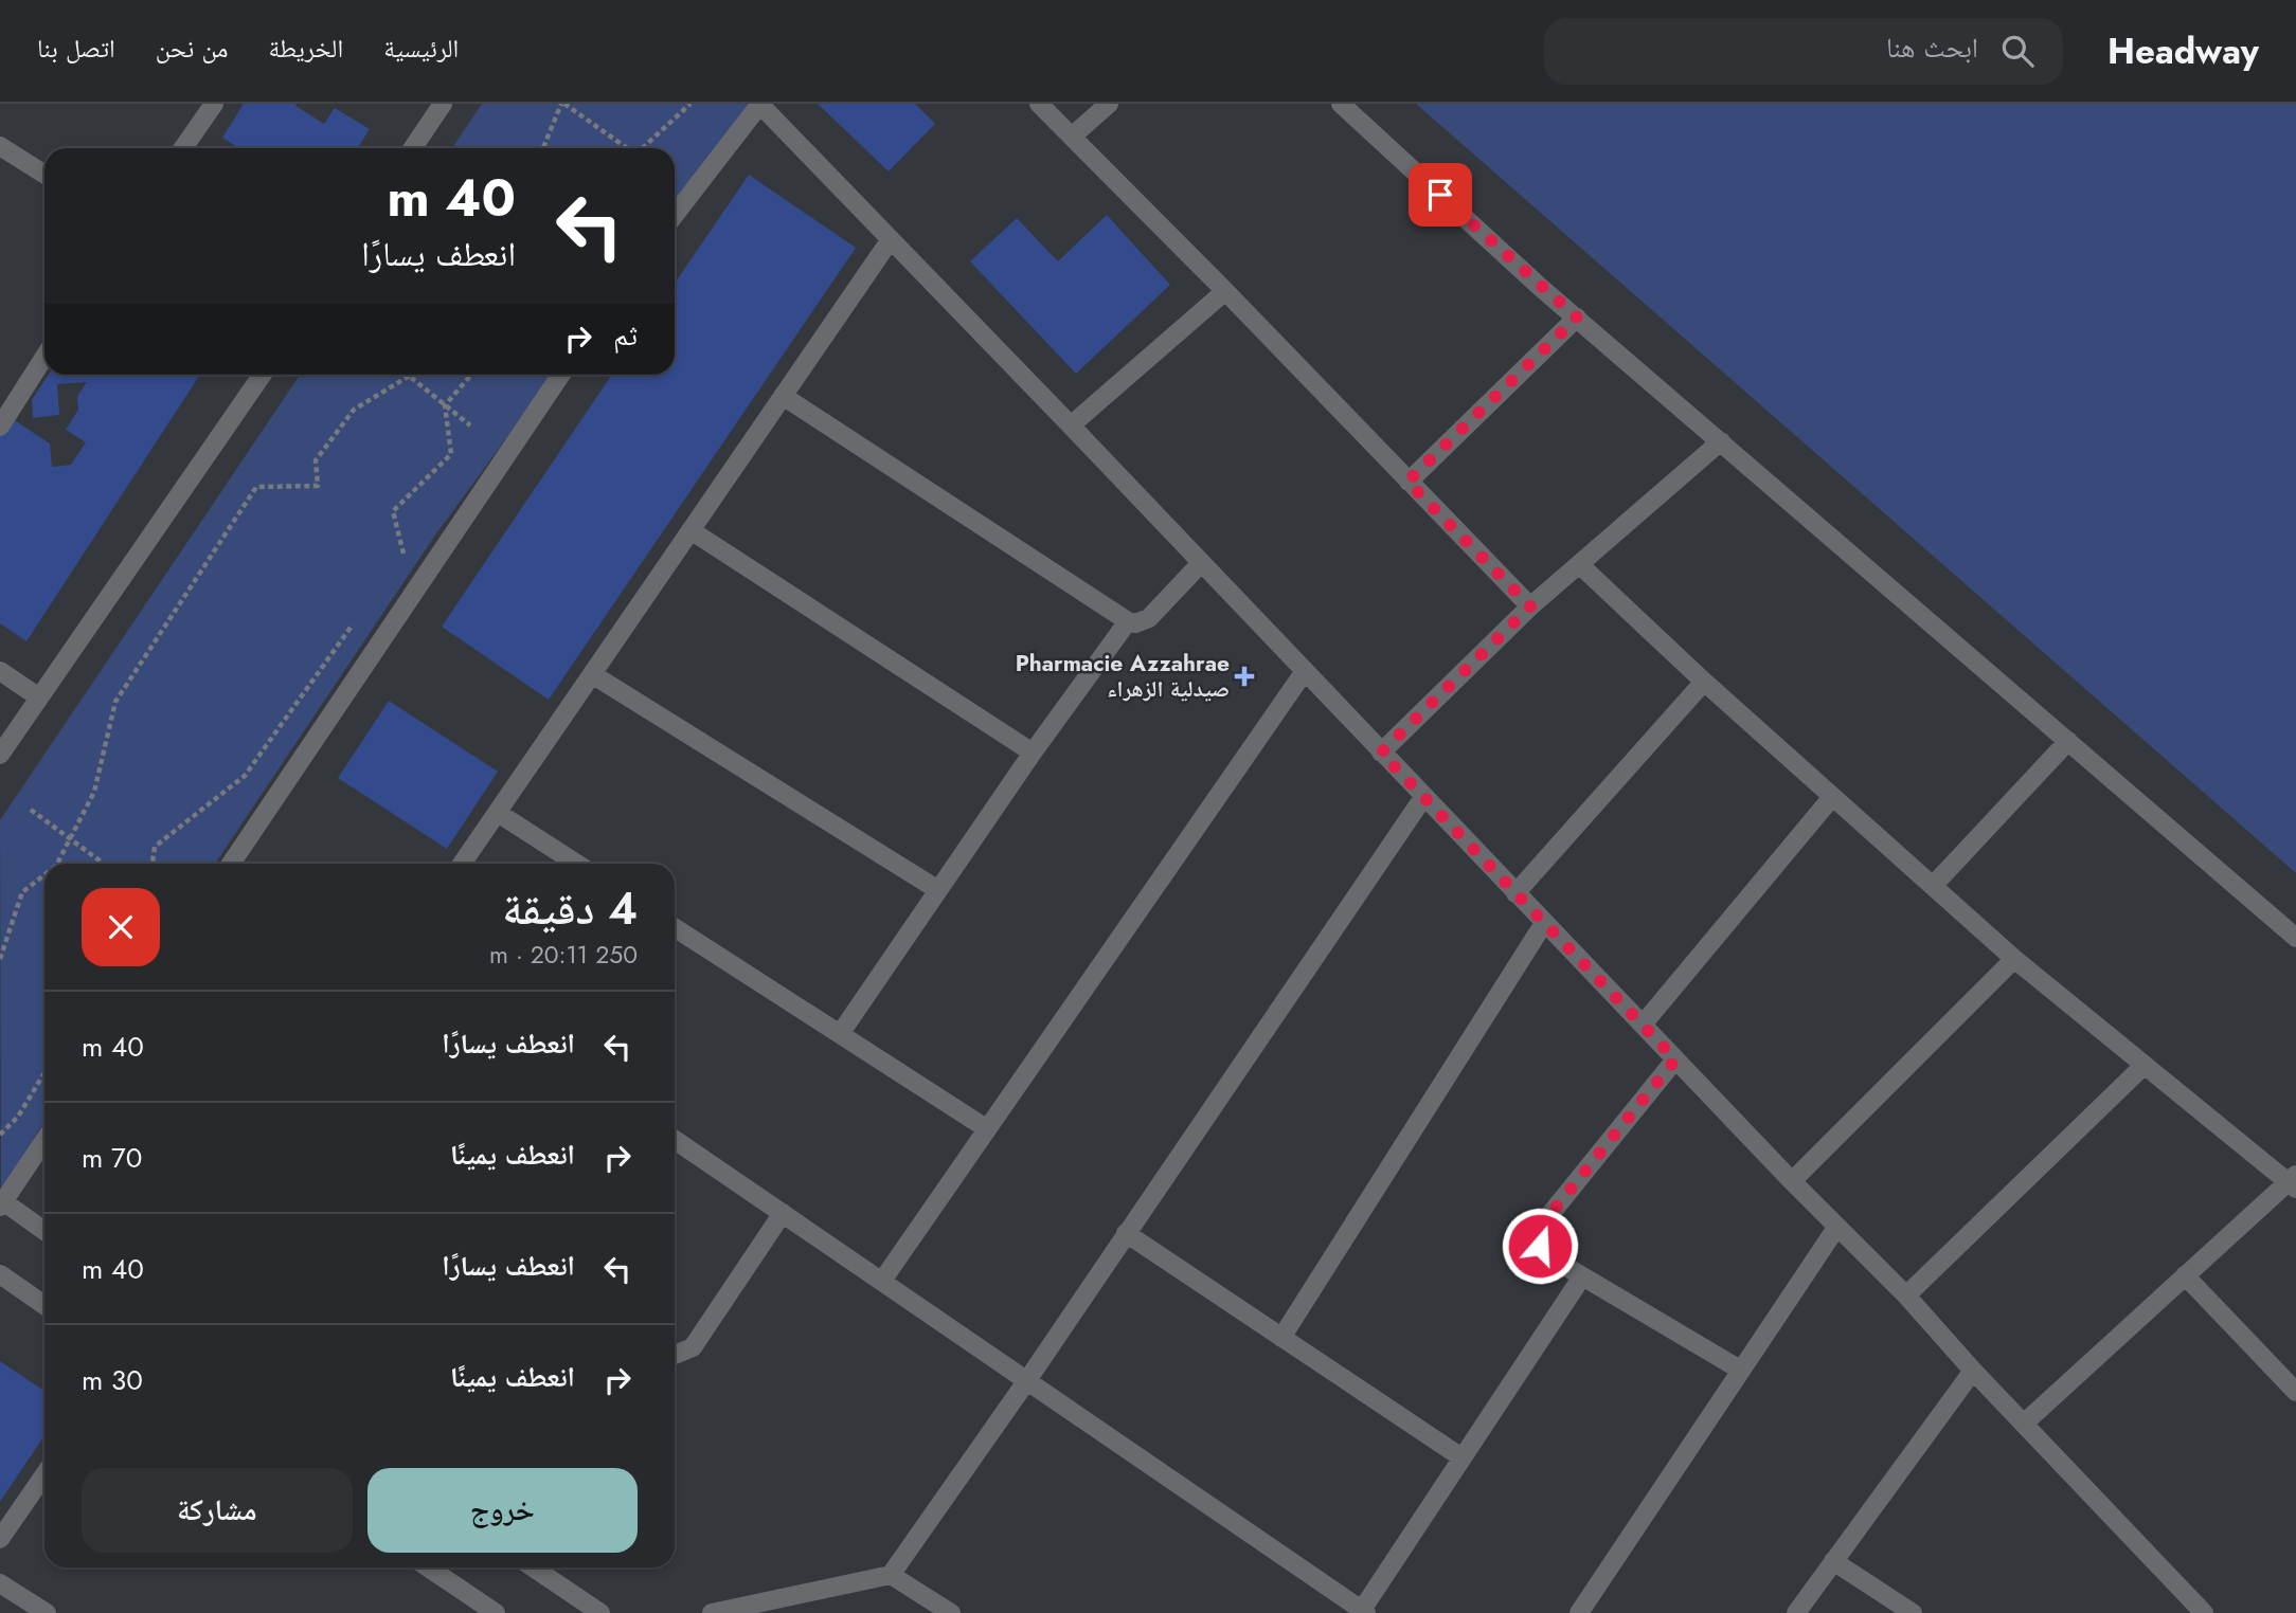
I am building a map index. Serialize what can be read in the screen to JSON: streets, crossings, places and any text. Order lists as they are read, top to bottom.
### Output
{
  "places": {
    "health": ["Pharmacie Azzahrae صيدلية الزهراء"]
  },
  "page": {
    "header": "Headway",
    "search": "ابحث هنا",
    "nav": [
      "الرئيسية",
      "الخريطة",
      "من نحن",
      "اتصل بنا"
    ],
    "turn": ["40 m", "انعطف يسارًا"],
    "then": "ثم",
    "heading": ["4 دقيقة", "250 m · 20:11"],
    "list": [
      {
        "name": "انعطف يسارًا",
        "value": "40 m"
      },
      {
        "name": "انعطف يمينًا",
        "value": "70 m"
      },
      {
        "name": "انعطف يسارًا",
        "value": "40 m"
      },
      {
        "name": "انعطف يمينًا",
        "value": "30 m"
      }
    ],
    "buttons": ["خروج", "مشاركة"]
  }
}
